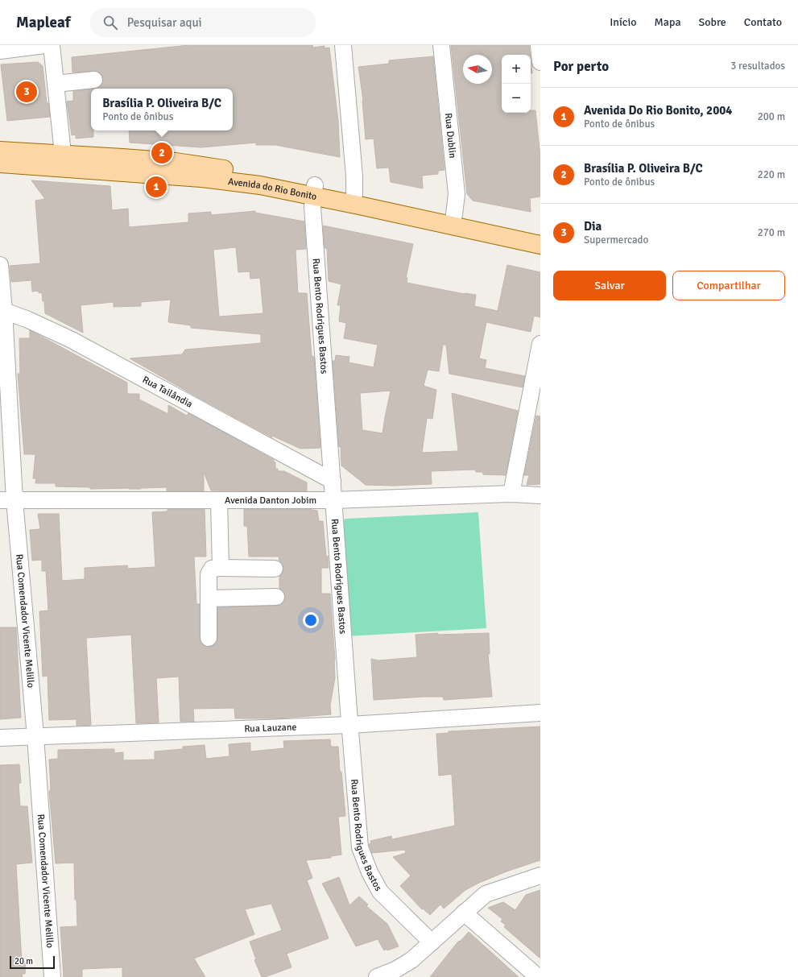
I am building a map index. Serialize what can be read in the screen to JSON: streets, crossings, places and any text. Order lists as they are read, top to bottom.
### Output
{
  "streets": {
    "main road": ["Avenida do Rio Bonito"],
    "street": [
      "Rua Dublin",
      "Rua Bento Rodrigues Bastos",
      "Rua Tailândia",
      "Avenida Danton Jobim",
      "Rua Comendador Vicente Melillo",
      "Rua Lauzane"
    ]
  },
  "crossings": [
    ["Rua Dublin", "Avenida do Rio Bonito"],
    ["Avenida do Rio Bonito", "Rua Bento Rodrigues Bastos"],
    ["Rua Bento Rodrigues Bastos", "Rua Tailândia"],
    ["Rua Bento Rodrigues Bastos", "Avenida Danton Jobim"],
    ["Rua Bento Rodrigues Bastos", "Rua Lauzane"],
    ["Rua Tailândia", "Rua Comendador Vicente Melillo"],
    ["Avenida Danton Jobim", "Rua Comendador Vicente Melillo"],
    ["Rua Comendador Vicente Melillo", "Rua Lauzane"]
  ],
  "scale_bar": "20 m",
  "north": "left",
  "page": {
    "header": "Mapleaf",
    "search": "Pesquisar aqui",
    "nav": [
      "Início",
      "Mapa",
      "Sobre",
      "Contato"
    ],
    "heading": ["Por perto", "3 resultados"],
    "map_buttons": ["+", "−"],
    "pins": ["3", "2", "1"],
    "list": [
      {
        "mark": "1",
        "name": "Avenida Do Rio Bonito, 2004",
        "note": "Ponto de ônibus",
        "value": "200 m"
      },
      {
        "mark": "2",
        "name": "Brasília P. Oliveira B/C",
        "note": "Ponto de ônibus",
        "value": "220 m"
      },
      {
        "mark": "3",
        "name": "Dia",
        "note": "Supermercado",
        "value": "270 m"
      }
    ],
    "popup": ["Brasília P. Oliveira B/C", "Ponto de ônibus"],
    "buttons": ["Salvar", "Compartilhar"],
    "scale": "20 m"
  }
}
